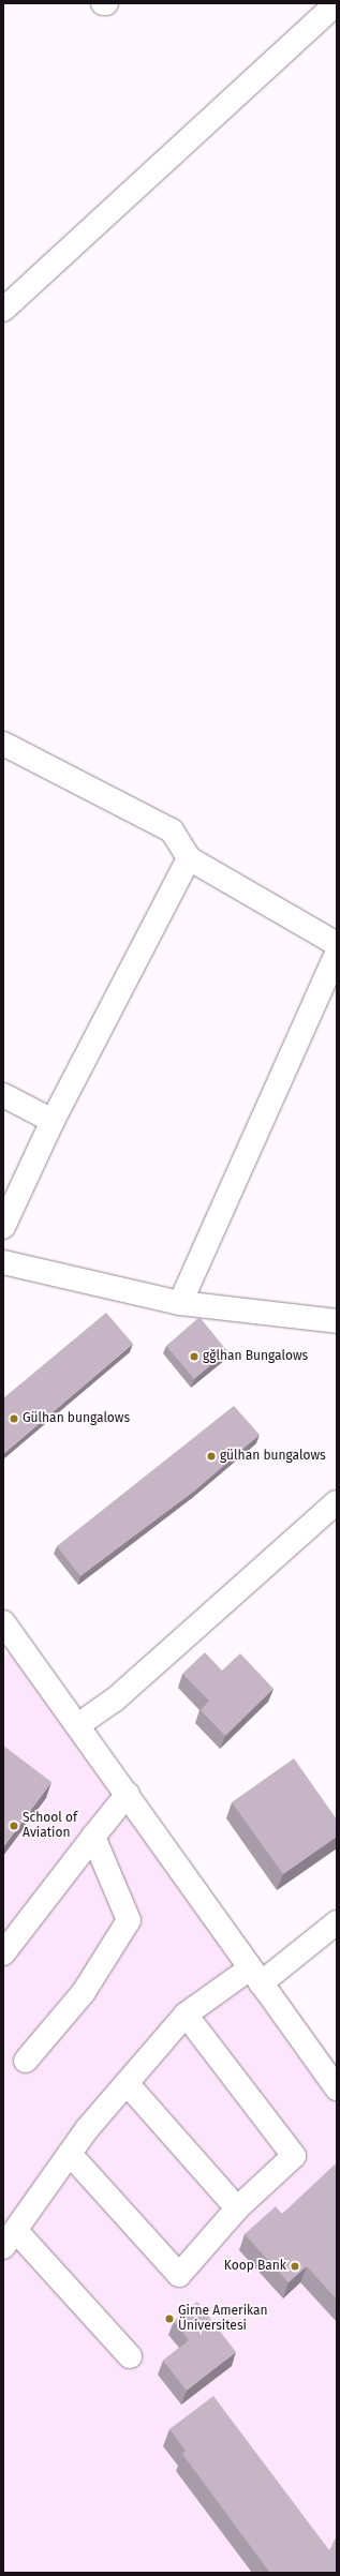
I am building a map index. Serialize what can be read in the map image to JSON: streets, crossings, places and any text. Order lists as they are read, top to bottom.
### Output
{
  "places": [
    "gğlhan Bungalows",
    "Gülhan bungalows",
    "gülhan bungalows",
    "School of Aviation",
    "Koop Bank",
    "Girne Amerikan Üniversitesi"
  ]
}
